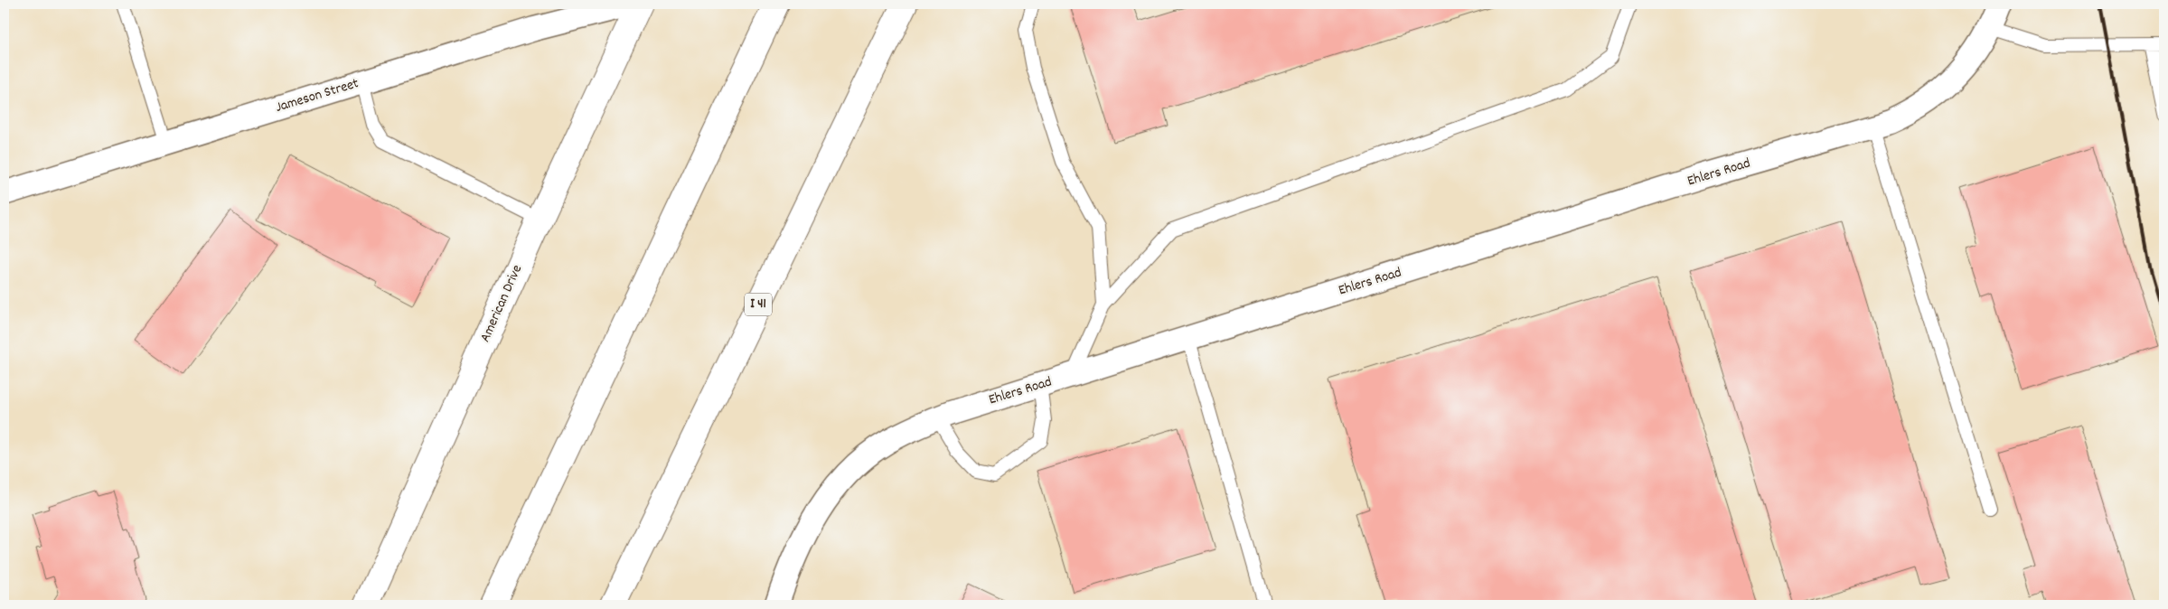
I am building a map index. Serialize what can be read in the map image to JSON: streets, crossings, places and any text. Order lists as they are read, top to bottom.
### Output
{
  "streets": {
    "main road": ["American Drive", "I 41"],
    "street": ["Jameson Street", "Ehlers Road"]
  }
}
